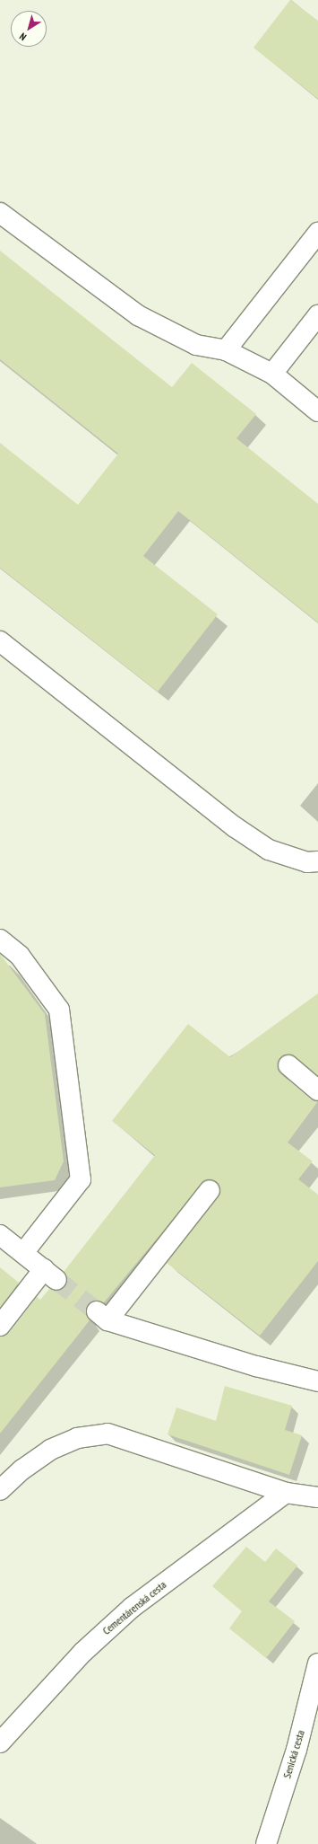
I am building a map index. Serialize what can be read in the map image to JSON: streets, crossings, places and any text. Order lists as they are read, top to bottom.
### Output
{
  "streets": {
    "street": ["Cementárenská cesta", "Senická cesta"]
  },
  "north": "bottom left"
}
